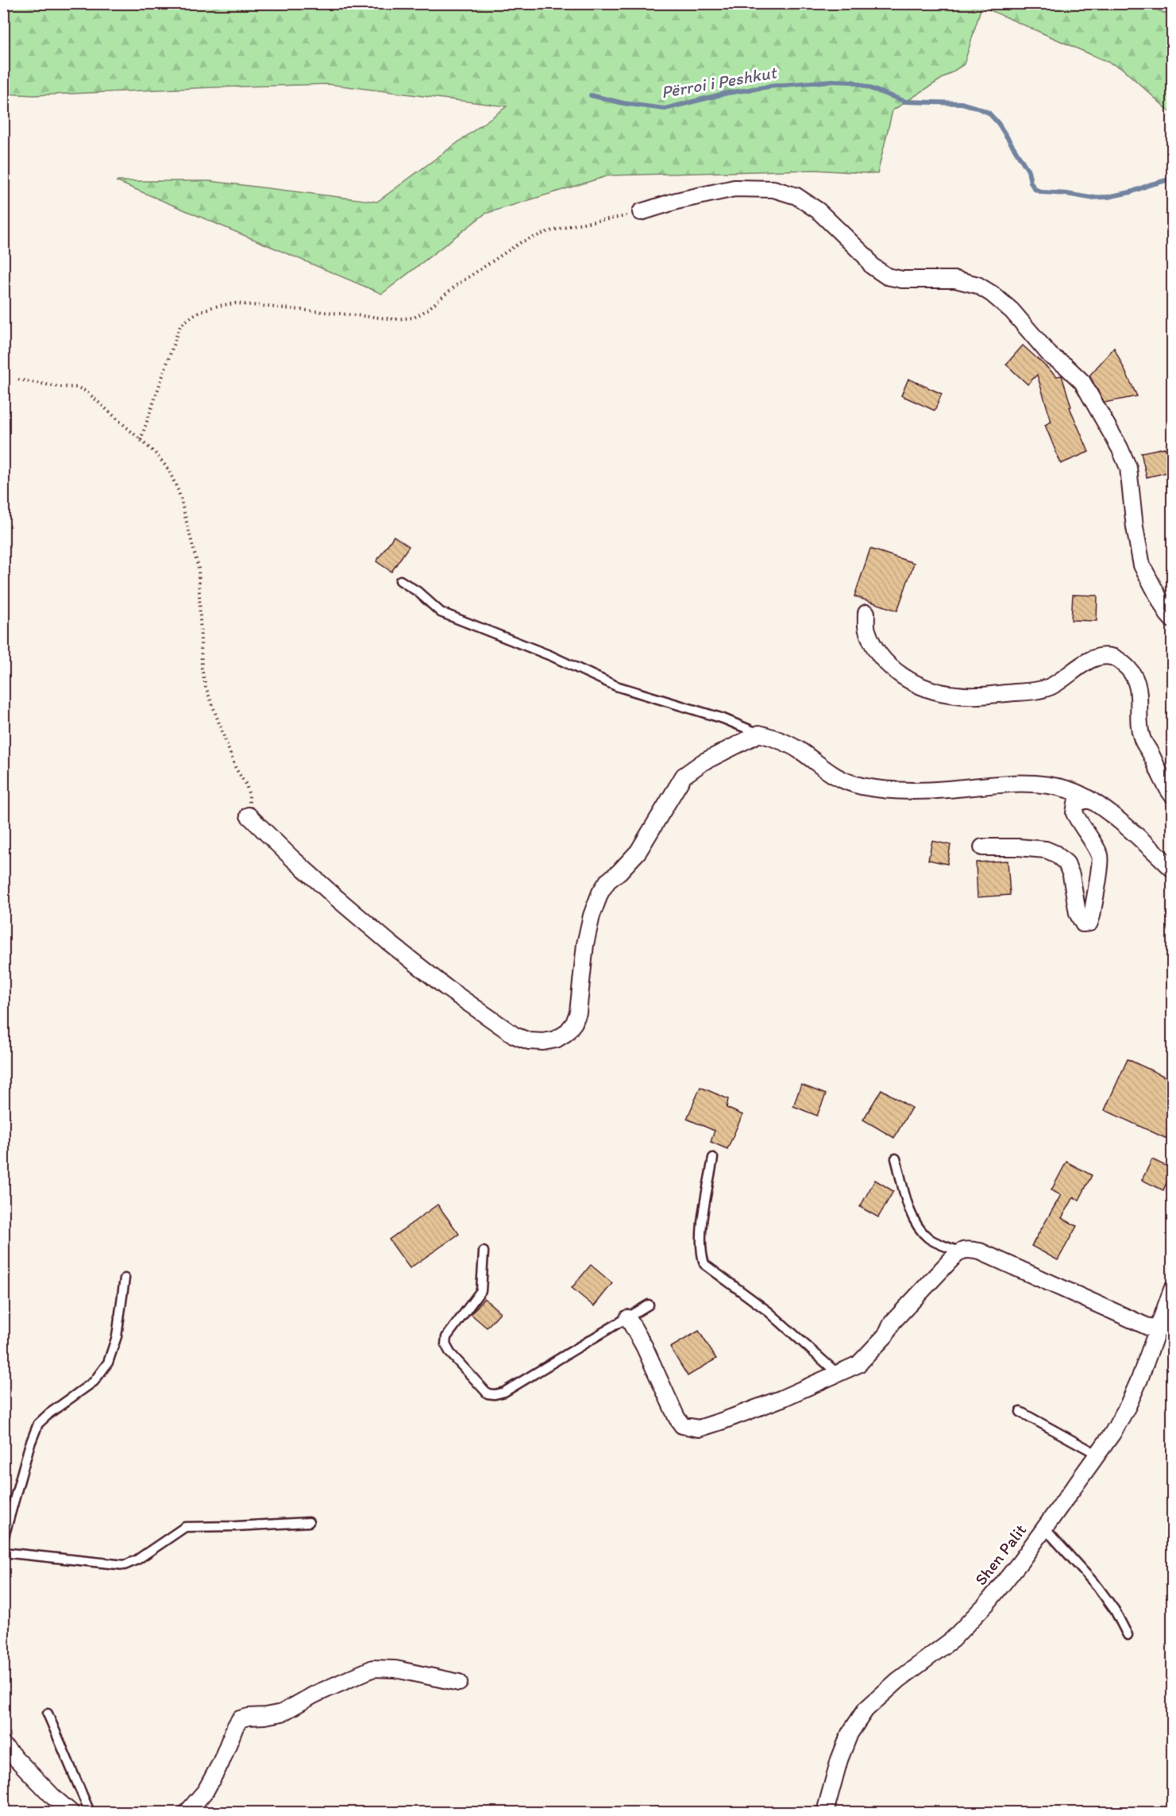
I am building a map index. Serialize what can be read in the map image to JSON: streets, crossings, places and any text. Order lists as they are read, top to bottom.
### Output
{
  "streets": {
    "street": ["Shen Palit"]
  },
  "water": ["Përroi i Peshkut"]
}
